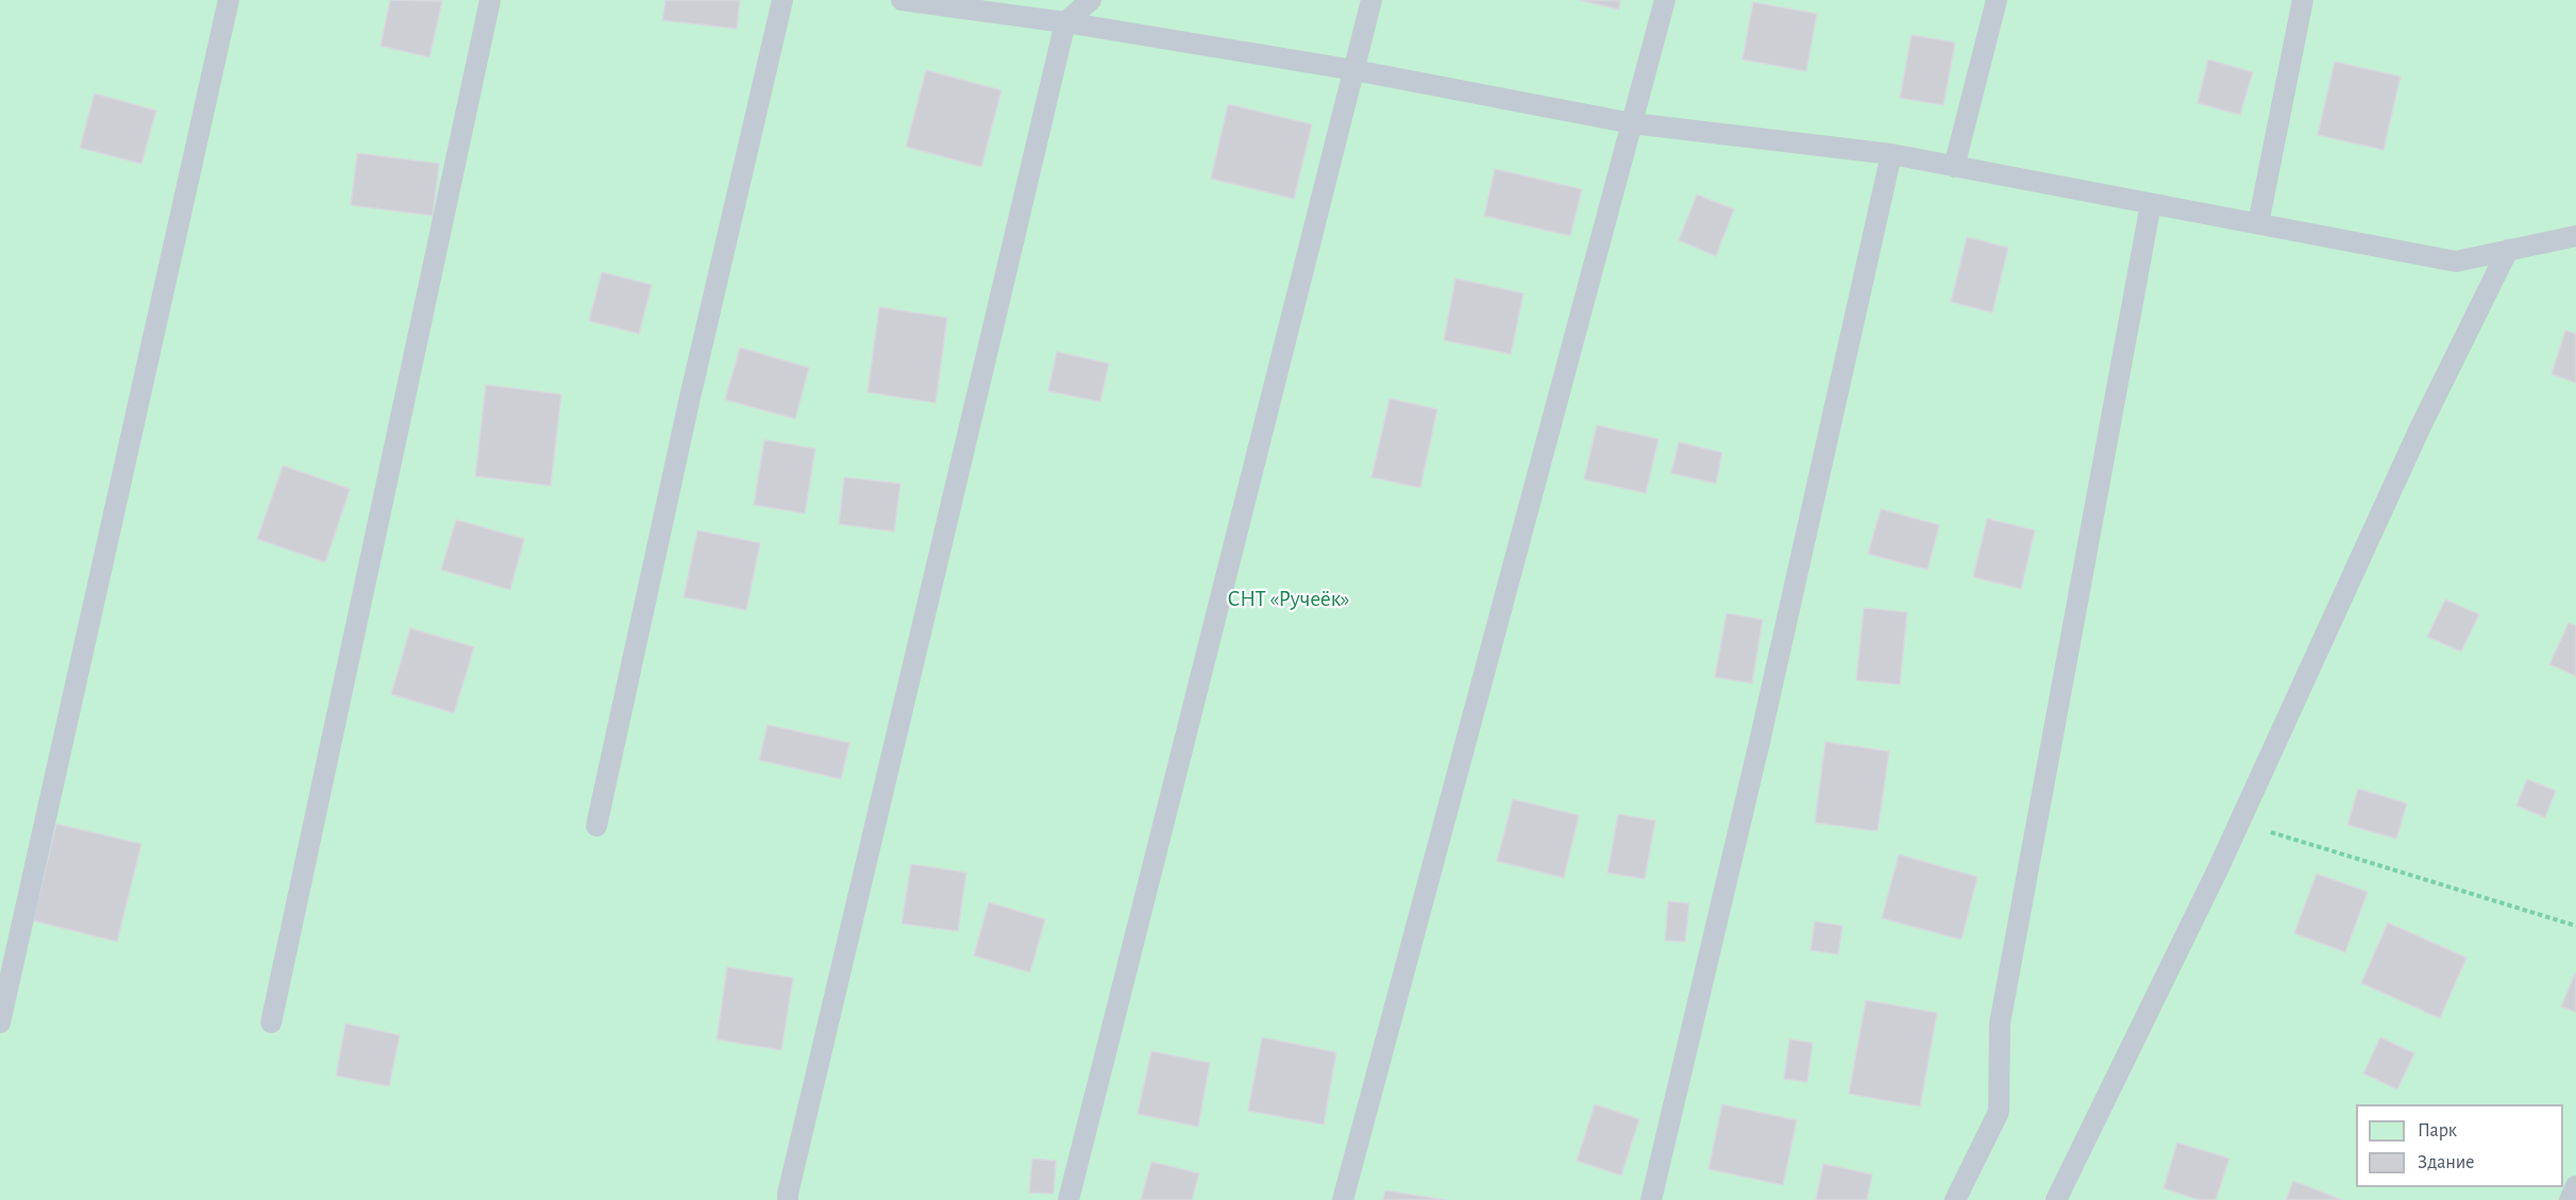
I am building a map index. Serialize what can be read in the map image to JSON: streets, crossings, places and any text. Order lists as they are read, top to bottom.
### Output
{
  "parks": ["СНТ «Ручеёк»"],
  "legend": ["Парк", "Здание"]
}
